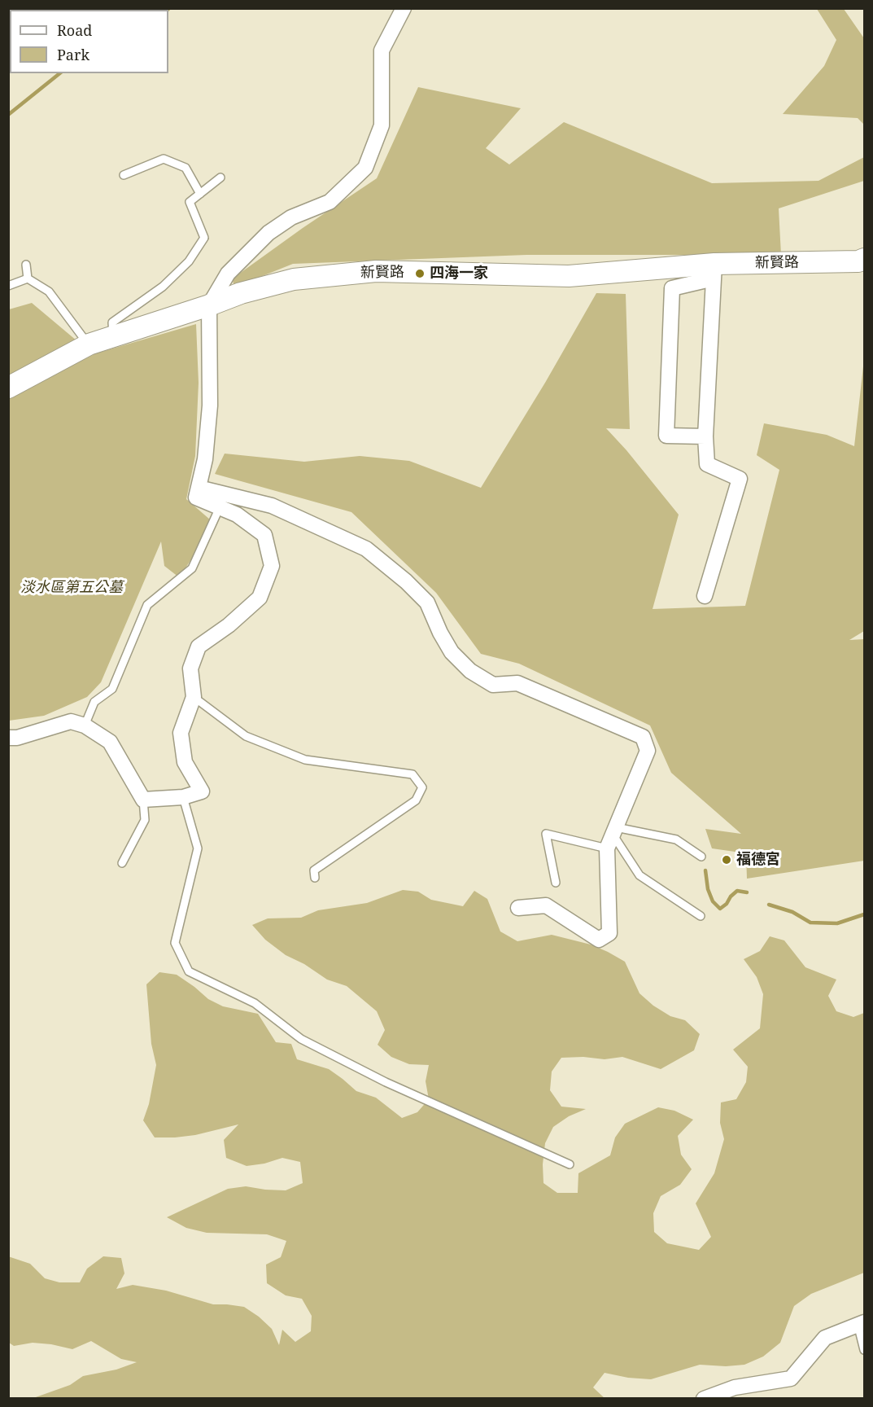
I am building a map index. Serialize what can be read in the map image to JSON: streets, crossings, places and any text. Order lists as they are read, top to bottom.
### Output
{
  "streets": {
    "street": ["新賢路"]
  },
  "parks": ["淡水區第五公墓"],
  "places": ["四海一家", "福德宮"],
  "legend": ["Road", "Park"]
}
